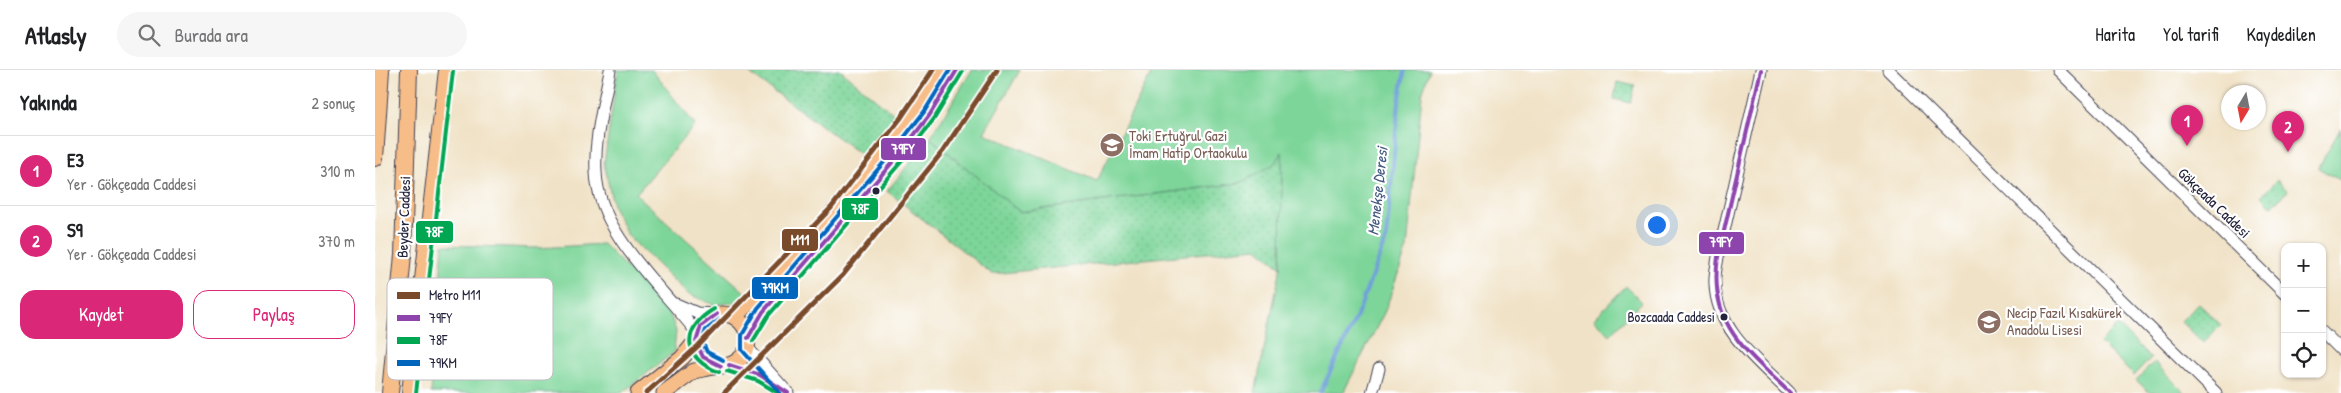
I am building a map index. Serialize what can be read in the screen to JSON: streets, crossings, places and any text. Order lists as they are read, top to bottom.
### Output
{
  "streets": {
    "highway": ["Beyder Caddesi"],
    "street": ["Gökçeada Caddesi"]
  },
  "water": ["Menekşe Deresi"],
  "places": {
    "school or university": ["Toki Ertuğrul Gazi İmam Hatip Ortaokulu", "Necip Fazıl Kısakürek Anadolu Lisesi"],
    "other": ["Bozcaada Caddesi"]
  },
  "lines": [
    "metro line M11",
    "transit line 79FY",
    "transit line 79KM",
    "transit line 78F"
  ],
  "legend": [
    "Metro M11",
    "79FY",
    "78F",
    "79KM"
  ],
  "north": "bottom",
  "page": {
    "header": "Atlasly",
    "search": "Burada ara",
    "nav": ["Harita", "Yol tarifi", "Kaydedilen"],
    "heading": ["Yakında", "2 sonuç"],
    "pins": ["1", "2"],
    "list": [
      {
        "mark": "1",
        "name": "E3",
        "note": "Yer · Gökçeada Caddesi",
        "value": "310 m"
      },
      {
        "mark": "2",
        "name": "S9",
        "note": "Yer · Gökçeada Caddesi",
        "value": "370 m"
      }
    ],
    "map_buttons": ["+", "−"],
    "buttons": ["Kaydet", "Paylaş"]
  }
}
